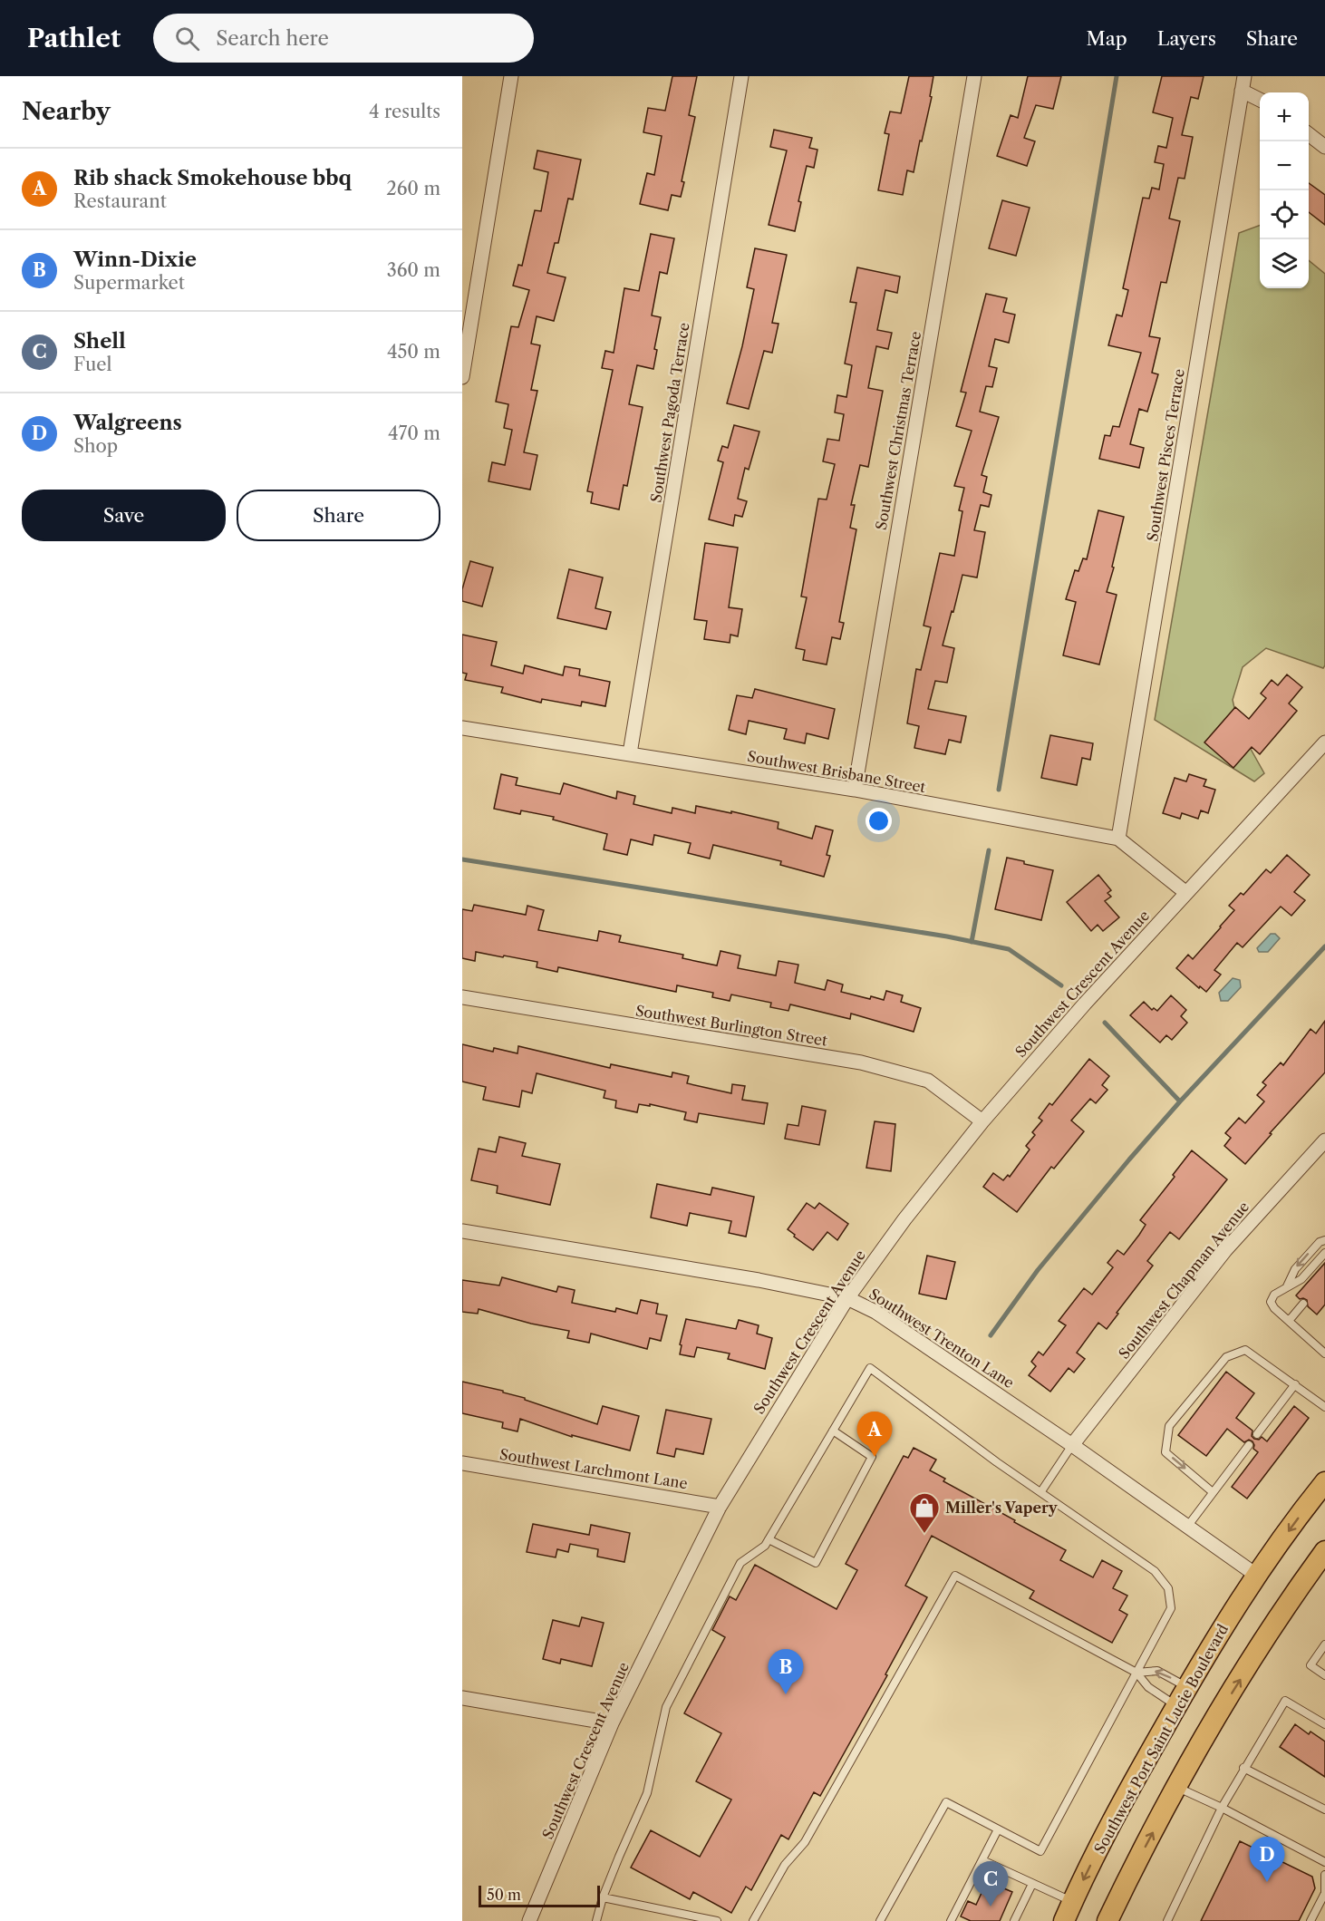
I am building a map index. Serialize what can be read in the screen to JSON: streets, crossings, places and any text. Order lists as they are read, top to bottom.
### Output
{
  "streets": {
    "main road": ["Southwest Port Saint Lucie Boulevard"],
    "street": [
      "Southwest Pagoda Terrace",
      "Southwest Christmas Terrace",
      "Southwest Pisces Terrace",
      "Southwest Brisbane Street",
      "Southwest Crescent Avenue",
      "Southwest Burlington Street",
      "Southwest Chapman Avenue",
      "Southwest Trenton Lane",
      "Southwest Larchmont Lane"
    ]
  },
  "crossings": [
    ["Southwest Pagoda Terrace", "Southwest Brisbane Street"],
    ["Southwest Christmas Terrace", "Southwest Brisbane Street"],
    ["Southwest Pisces Terrace", "Southwest Brisbane Street"],
    ["Southwest Brisbane Street", "Southwest Crescent Avenue"],
    ["Southwest Crescent Avenue", "Southwest Burlington Street"],
    ["Southwest Crescent Avenue", "Southwest Trenton Lane"],
    ["Southwest Crescent Avenue", "Southwest Larchmont Lane"],
    ["Southwest Chapman Avenue", "Southwest Trenton Lane"],
    ["Southwest Trenton Lane", "Southwest Port Saint Lucie Boulevard"]
  ],
  "places": {
    "shop": ["Miller's Vapery"]
  },
  "scale_bar": "50 m",
  "page": {
    "header": "Pathlet",
    "search": "Search here",
    "nav": ["Map", "Layers", "Share"],
    "heading": ["Nearby", "4 results"],
    "map_buttons": ["+", "−"],
    "list": [
      {
        "mark": "A",
        "name": "Rib shack Smokehouse bbq",
        "note": "Restaurant",
        "value": "260 m"
      },
      {
        "mark": "B",
        "name": "Winn-Dixie",
        "note": "Supermarket",
        "value": "360 m"
      },
      {
        "mark": "C",
        "name": "Shell",
        "note": "Fuel",
        "value": "450 m"
      },
      {
        "mark": "D",
        "name": "Walgreens",
        "note": "Shop",
        "value": "470 m"
      }
    ],
    "buttons": ["Save", "Share"],
    "pins": [
      "A",
      "B",
      "D",
      "C"
    ],
    "scale": "50 m"
  }
}
